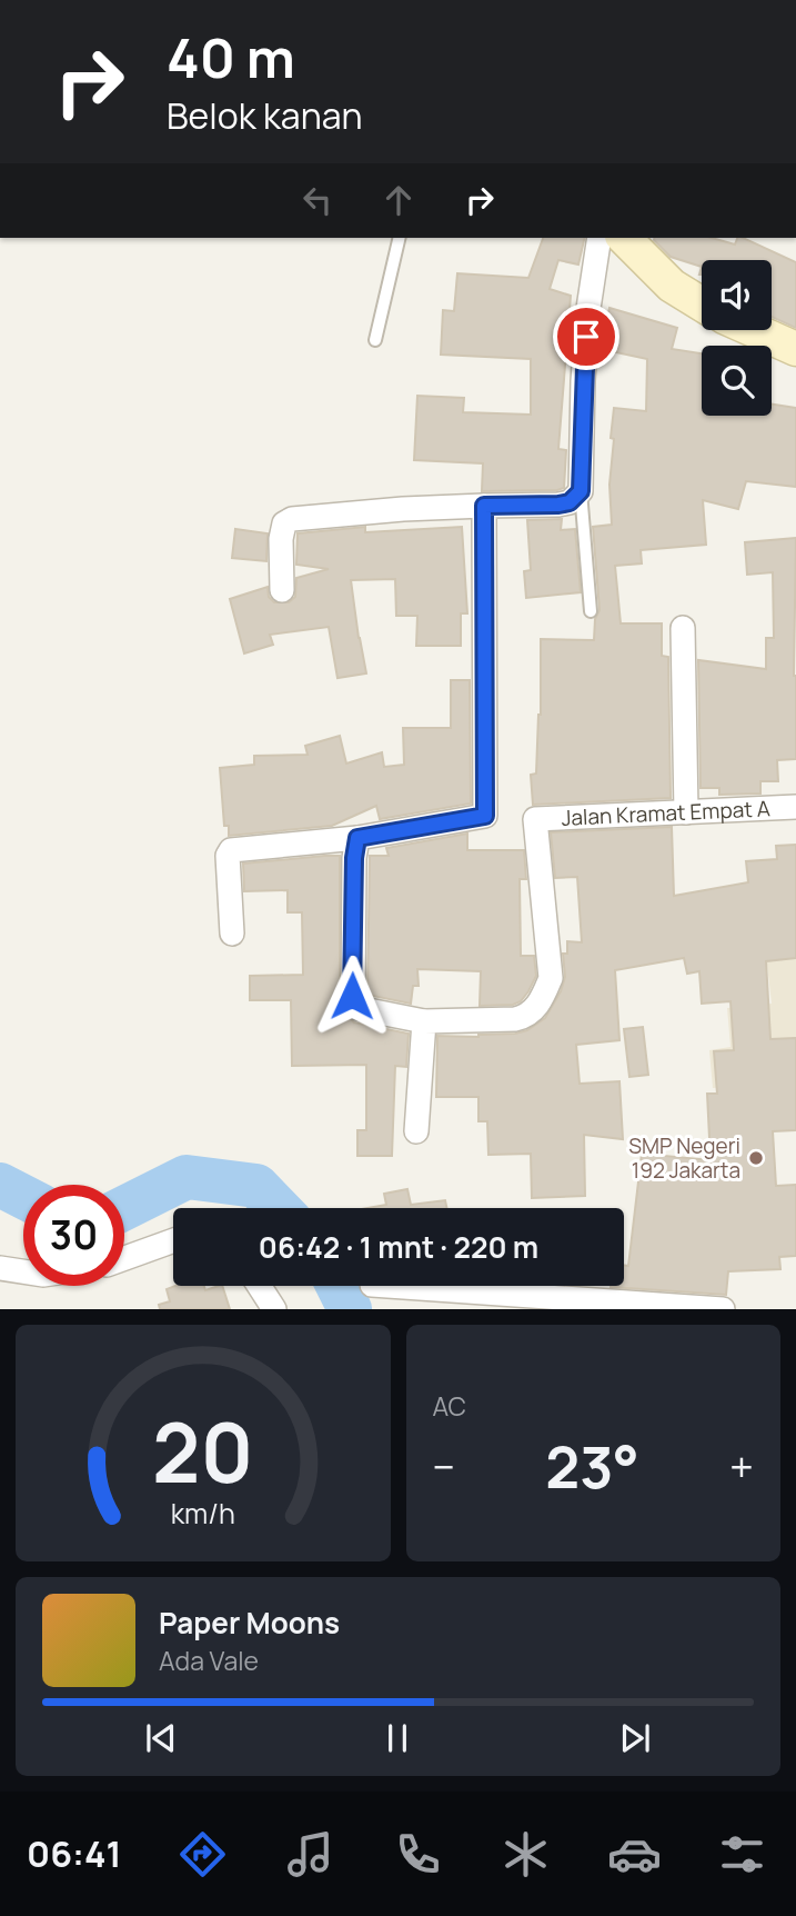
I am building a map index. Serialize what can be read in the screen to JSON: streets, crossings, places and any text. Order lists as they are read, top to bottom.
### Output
{
  "streets": {
    "street": ["Jalan Kramat Empat A"]
  },
  "places": ["SMP Negeri 192 Jakarta"],
  "page": {
    "turn": ["40 m", "Belok kanan"],
    "limit": "30",
    "trip": "06:42 · 1 mnt · 220 m",
    "tile": "AC",
    "heat": ["−", "23°", "+"],
    "song": ["Paper Moons", "Ada Vale"],
    "tabs": "06:41",
    "gauge": ["20", "km/h"]
  }
}
